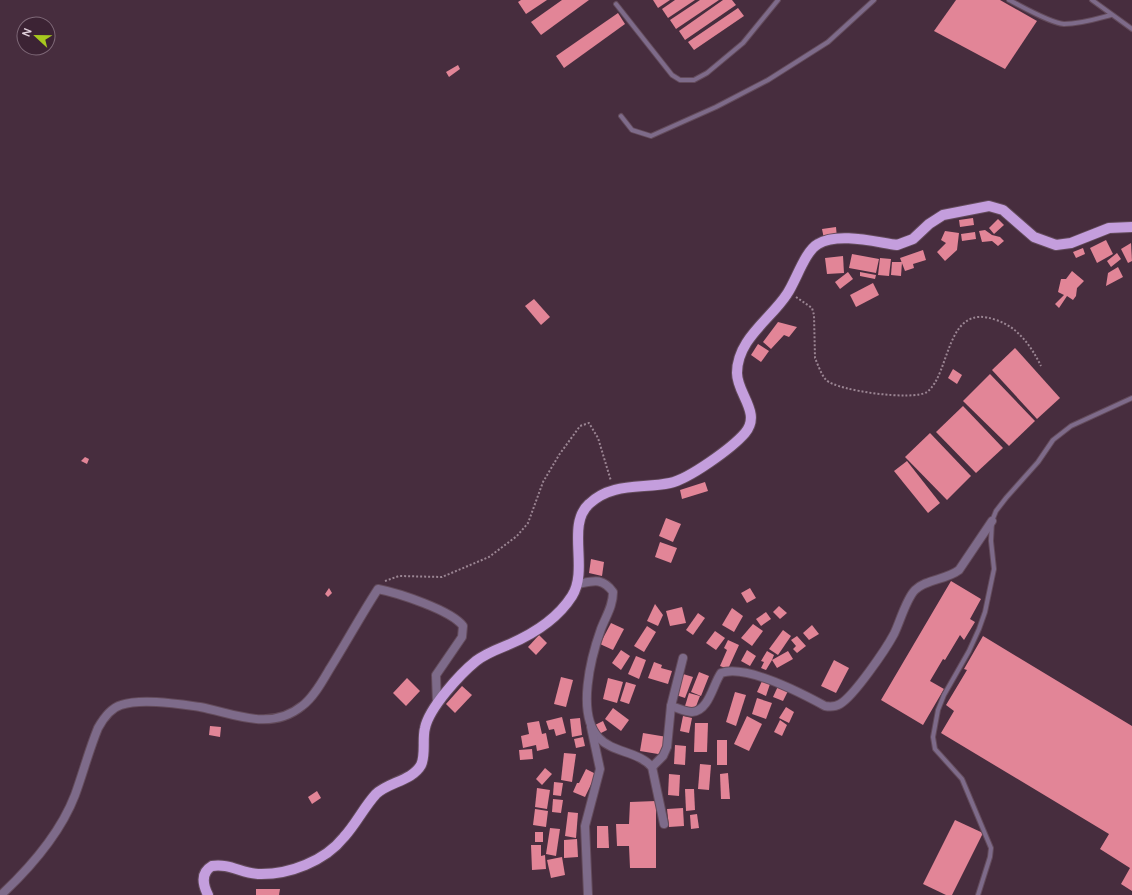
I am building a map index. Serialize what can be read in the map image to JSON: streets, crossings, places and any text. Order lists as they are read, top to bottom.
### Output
{
  "north": "left"
}
